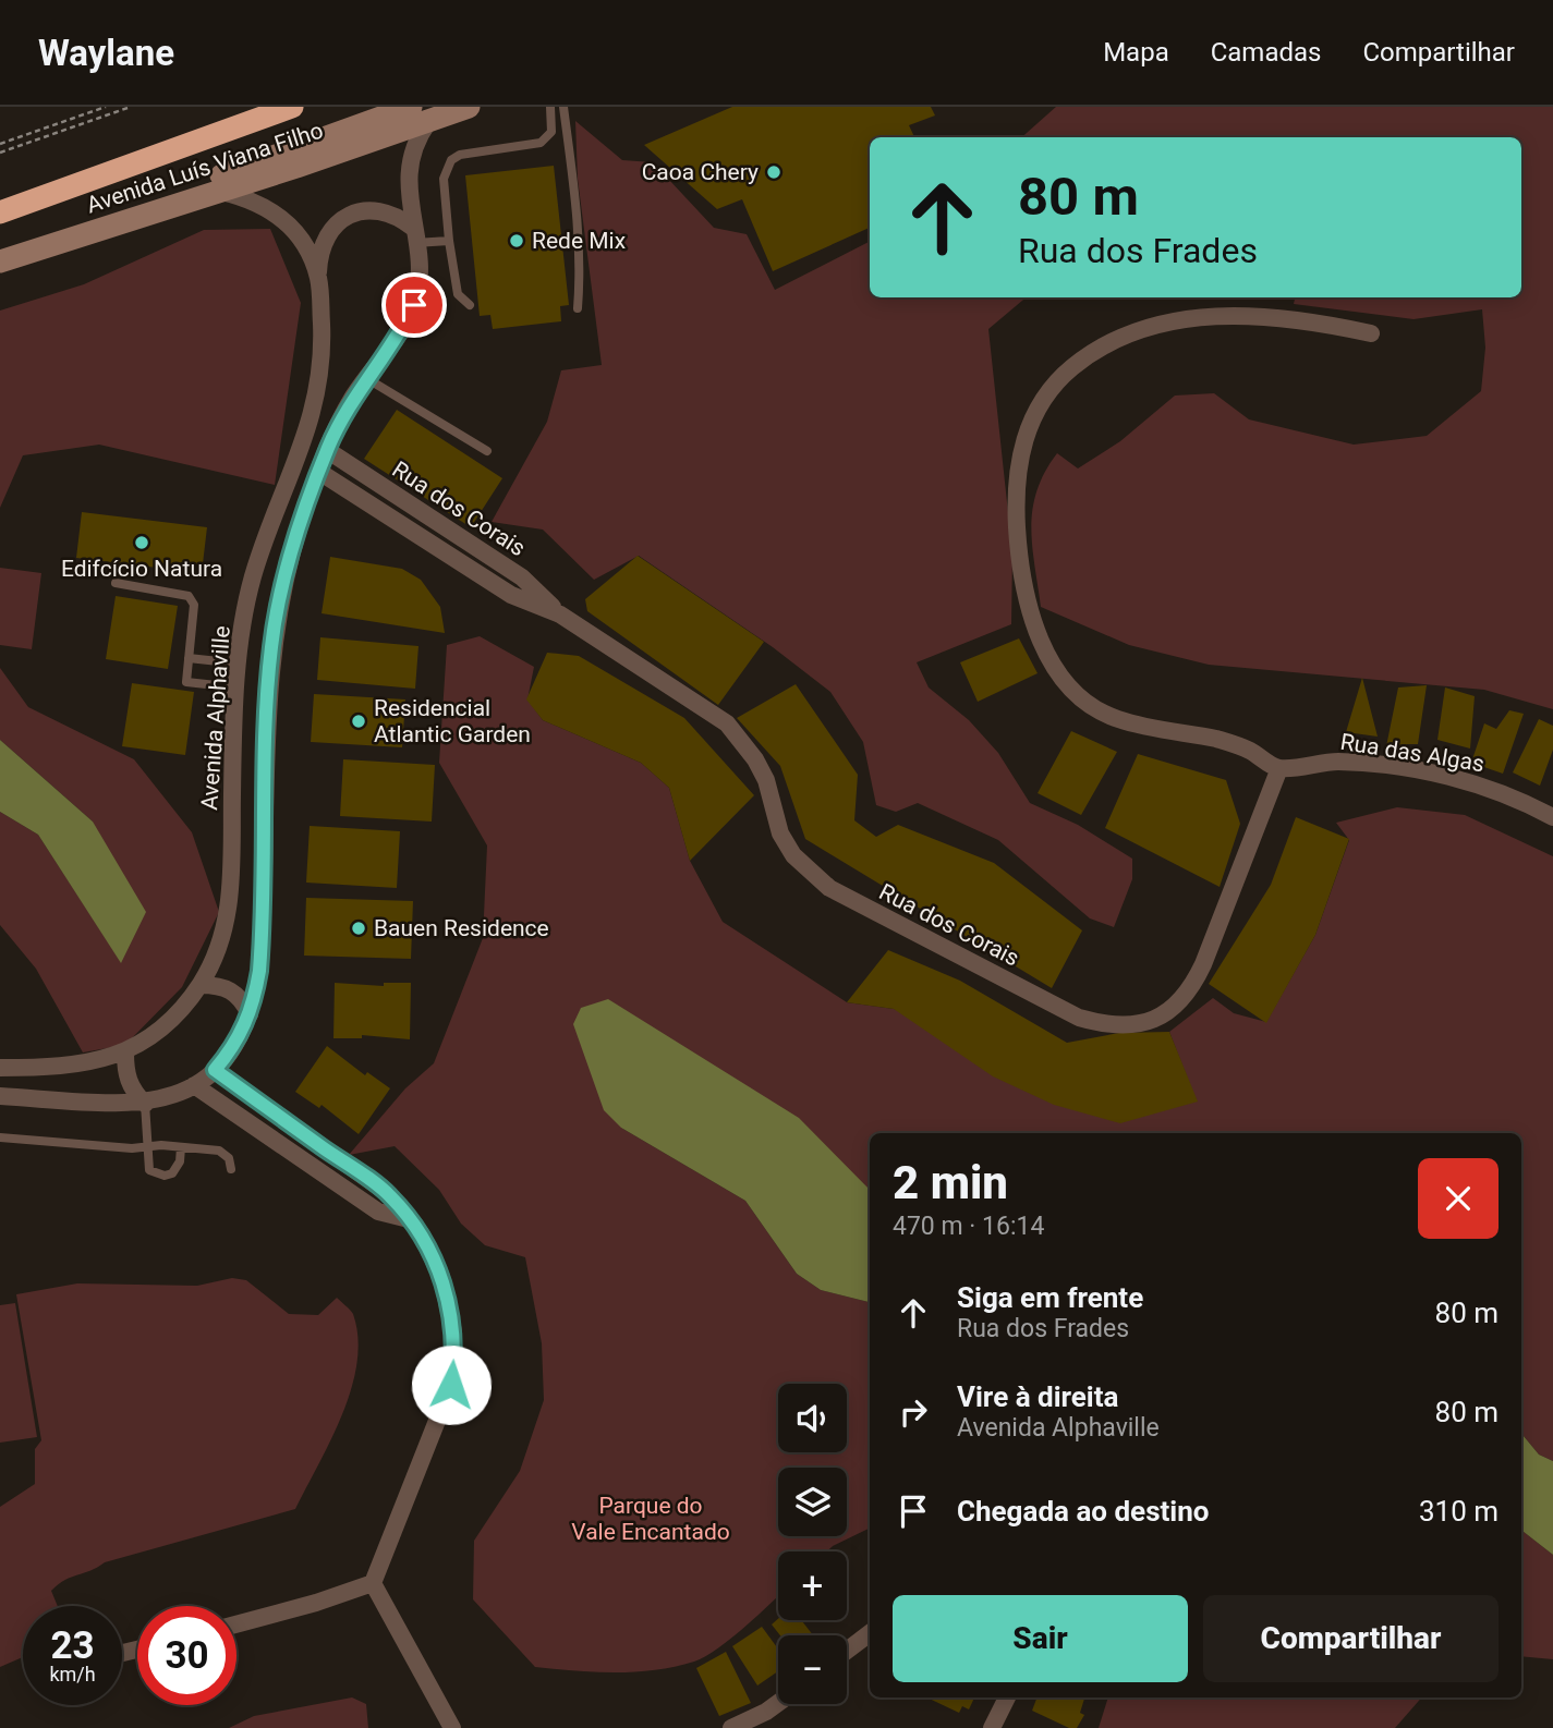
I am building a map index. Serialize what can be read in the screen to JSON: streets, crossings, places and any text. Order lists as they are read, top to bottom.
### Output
{
  "streets": {
    "highway": ["Avenida Luís Viana Filho"],
    "street": ["Rua dos Corais", "Avenida Alphaville", "Rua das Algas"]
  },
  "crossings": [
    ["Avenida Luís Viana Filho", "Avenida Alphaville"],
    ["Rua dos Corais", "Rua das Algas"]
  ],
  "parks": ["Parque do Vale Encantado"],
  "places": [
    "Caoa Chery",
    "Rede Mix",
    "Edifcício Natura",
    "Residencial Atlantic Garden",
    "Bauen Residence"
  ],
  "page": {
    "header": "Waylane",
    "nav": ["Mapa", "Camadas", "Compartilhar"],
    "turn": ["80 m", "Rua dos Frades"],
    "heading": ["2 min", "470 m · 16:14"],
    "list": [
      {
        "name": "Siga em frente",
        "note": "Rua dos Frades",
        "value": "80 m"
      },
      {
        "name": "Vire à direita",
        "note": "Avenida Alphaville",
        "value": "80 m"
      },
      {
        "name": "Chegada ao destino",
        "value": "310 m"
      }
    ],
    "map_buttons": ["+", "−"],
    "buttons": ["Sair", "Compartilhar"],
    "speed": "23 km/h",
    "limit": "30"
  }
}
